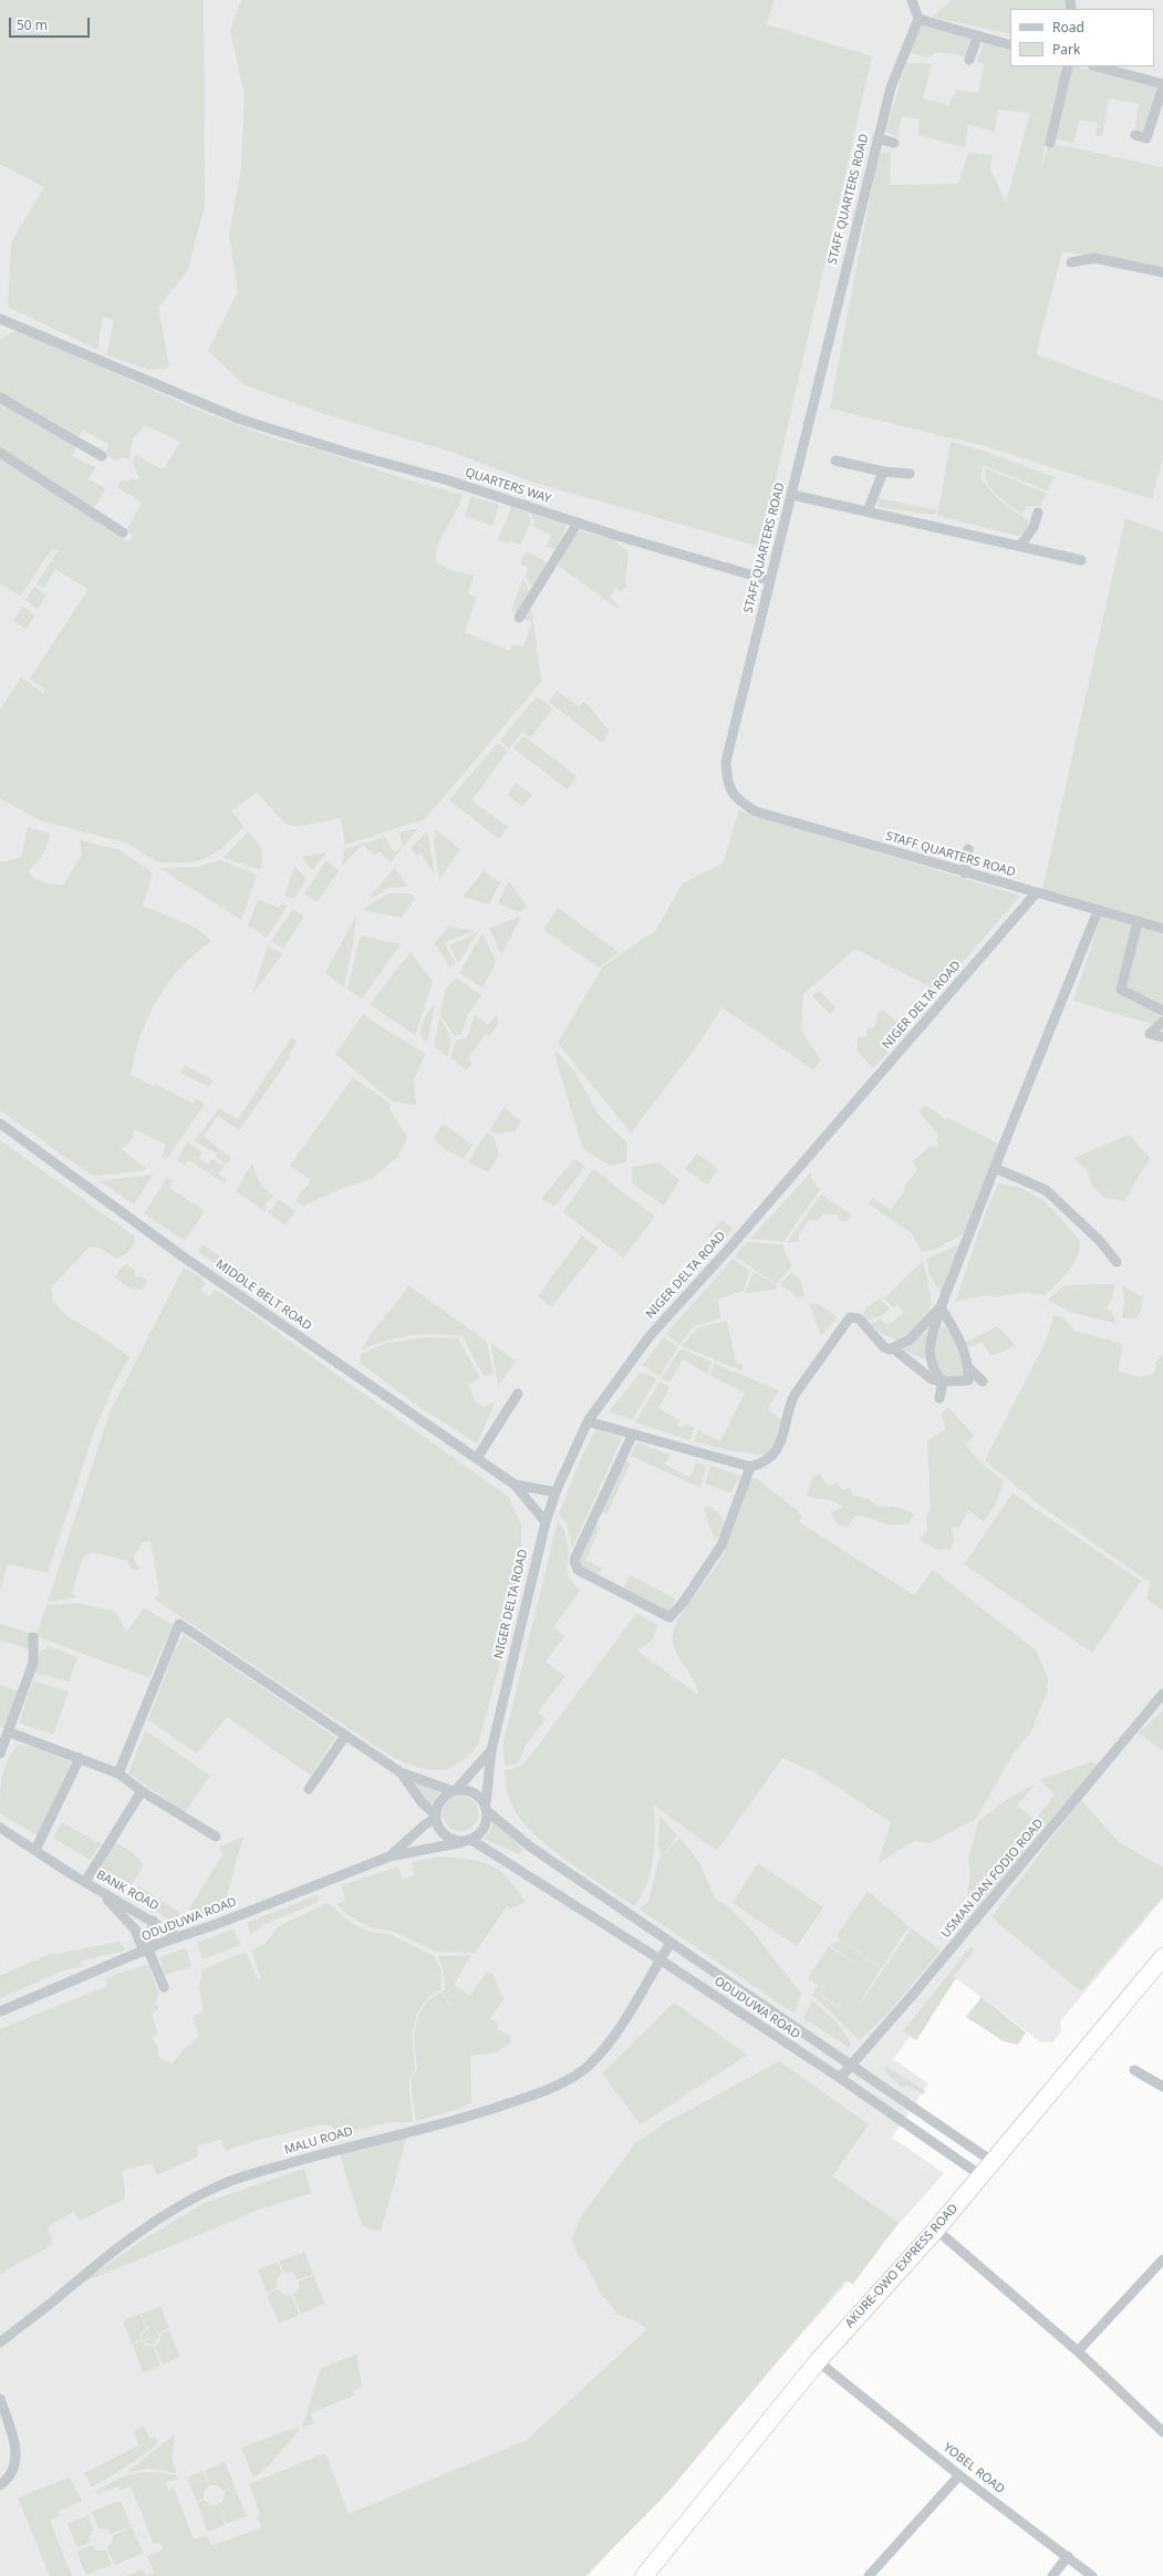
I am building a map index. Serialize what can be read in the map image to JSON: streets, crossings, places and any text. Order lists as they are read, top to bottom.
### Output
{
  "streets": {
    "highway": ["AKURE-OWO EXPRESS ROAD"],
    "street": [
      "STAFF QUARTERS ROAD",
      "QUARTERS WAY",
      "NIGER DELTA ROAD",
      "MIDDLE BELT ROAD",
      "USMAN DAN FODIO ROAD",
      "BANK ROAD",
      "ODUDUWA ROAD",
      "MALU ROAD",
      "YOBEL ROAD"
    ]
  },
  "crossings": [
    ["STAFF QUARTERS ROAD", "QUARTERS WAY"],
    ["STAFF QUARTERS ROAD", "NIGER DELTA ROAD"],
    ["NIGER DELTA ROAD", "MIDDLE BELT ROAD"],
    ["NIGER DELTA ROAD", "ODUDUWA ROAD"],
    ["USMAN DAN FODIO ROAD", "ODUDUWA ROAD"],
    ["BANK ROAD", "ODUDUWA ROAD"],
    ["ODUDUWA ROAD", "MALU ROAD"],
    ["ODUDUWA ROAD", "AKURE-OWO EXPRESS ROAD"],
    ["AKURE-OWO EXPRESS ROAD", "YOBEL ROAD"]
  ],
  "legend": ["Road", "Park"],
  "scale_bar": "50 m"
}
